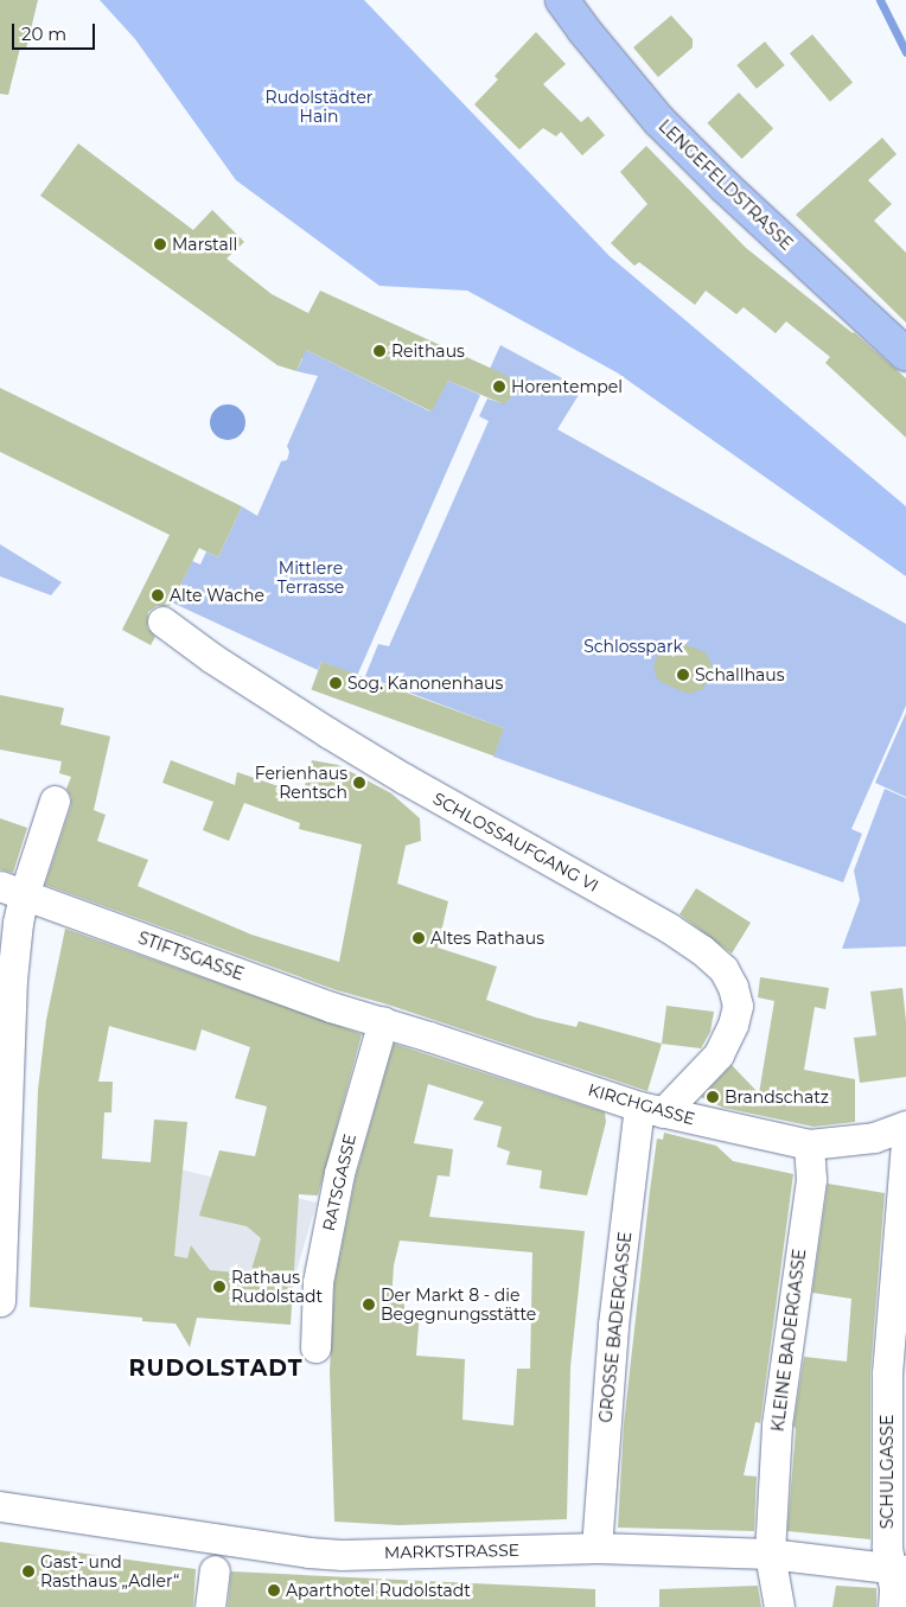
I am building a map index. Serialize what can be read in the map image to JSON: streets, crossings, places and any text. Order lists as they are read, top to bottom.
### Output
{
  "streets": {
    "main road": ["LENGEFELDSTRASSE"],
    "street": [
      "SCHLOSSAUFGANG VI",
      "STIFTSGASSE",
      "KIRCHGASSE",
      "RATSGASSE",
      "GROSSE BADERGASSE",
      "KLEINE BADERGASSE",
      "SCHULGASSE",
      "MARKTSTRASSE"
    ]
  },
  "crossings": [
    ["SCHLOSSAUFGANG VI", "KIRCHGASSE"],
    ["SCHLOSSAUFGANG VI", "GROSSE BADERGASSE"],
    ["STIFTSGASSE", "KIRCHGASSE"],
    ["STIFTSGASSE", "RATSGASSE"],
    ["KIRCHGASSE", "RATSGASSE"],
    ["KIRCHGASSE", "GROSSE BADERGASSE"],
    ["KIRCHGASSE", "KLEINE BADERGASSE"],
    ["GROSSE BADERGASSE", "MARKTSTRASSE"],
    ["KLEINE BADERGASSE", "MARKTSTRASSE"],
    ["SCHULGASSE", "MARKTSTRASSE"]
  ],
  "districts": ["RUDOLSTADT"],
  "parks": ["Rudolstädter Hain", "Mittlere Terrasse", "Schlosspark"],
  "places": [
    "Marstall",
    "Reithaus",
    "Horentempel",
    "Alte Wache",
    "Schallhaus",
    "Sog. Kanonenhaus",
    "Ferienhaus Rentsch",
    "Altes Rathaus",
    "Brandschatz",
    "Rathaus Rudolstadt",
    "Der Markt 8 - die Begegnungsstätte",
    "Gast- und Rasthaus „Adler“",
    "Aparthotel Rudolstadt"
  ],
  "scale_bar": "20 m"
}
